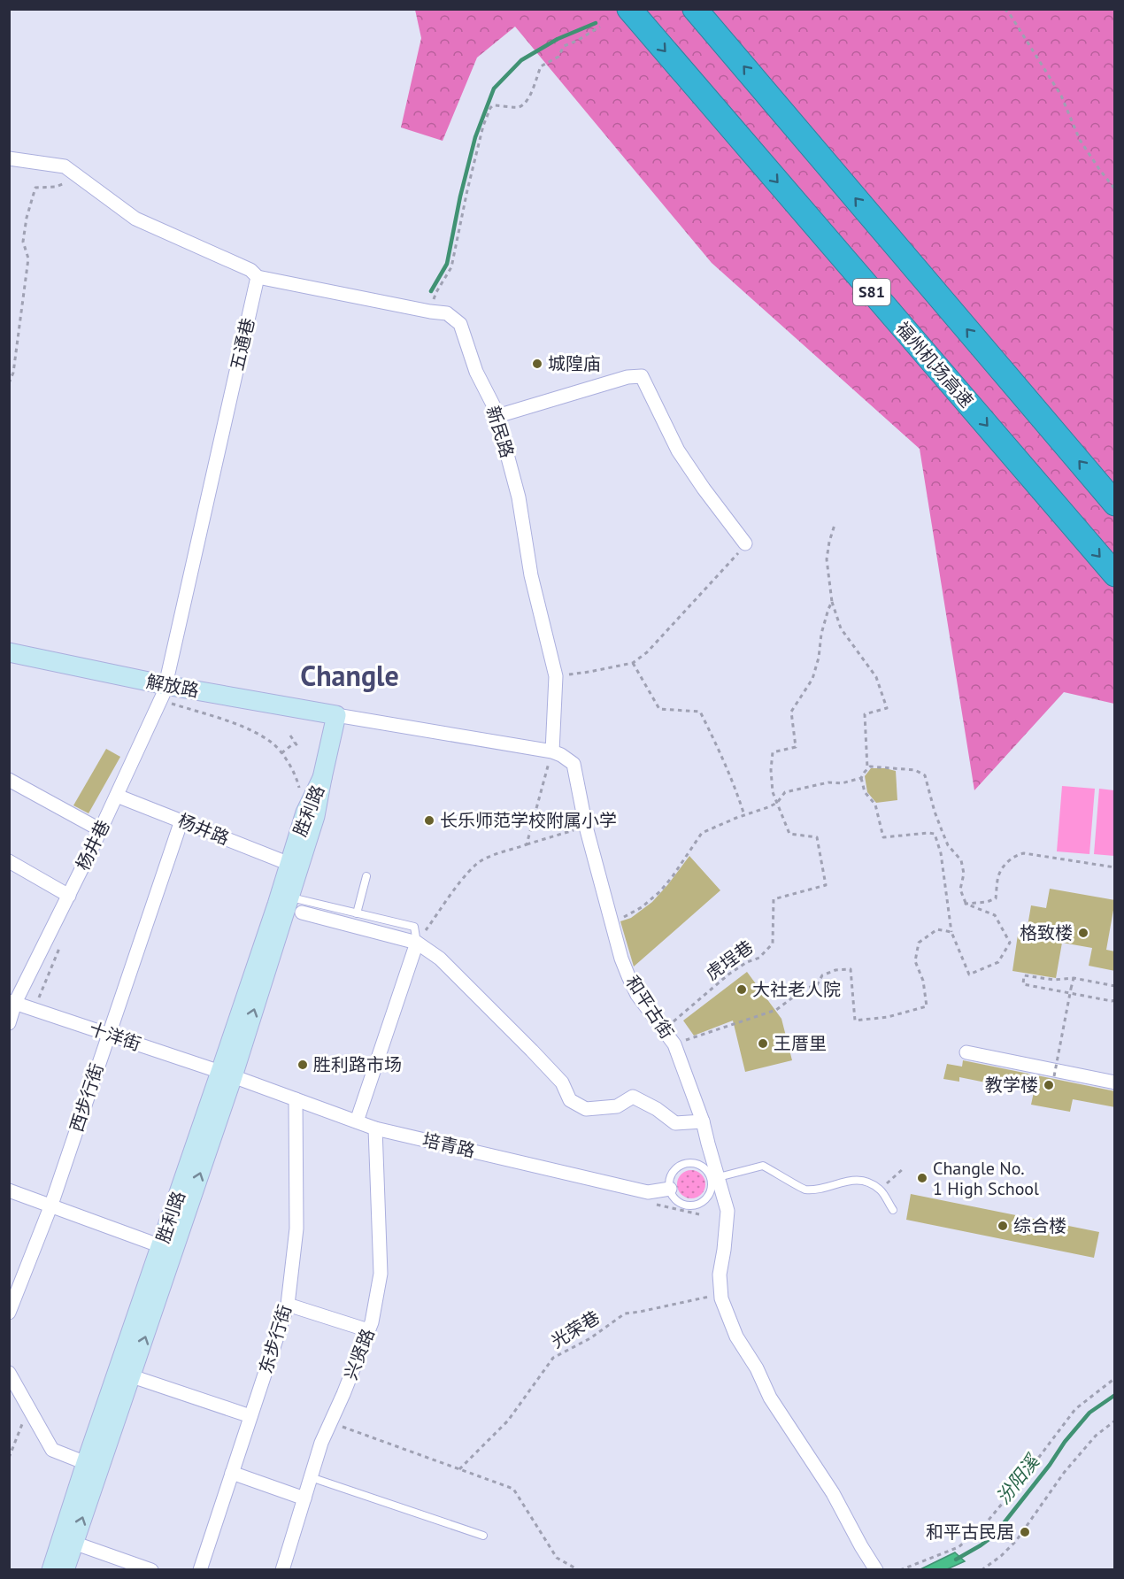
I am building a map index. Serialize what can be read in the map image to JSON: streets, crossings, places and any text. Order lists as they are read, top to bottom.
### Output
{
  "streets": {
    "highway": ["S81", "福州机场高速"],
    "main road": ["解放路", "胜利路"],
    "street": [
      "五通巷",
      "新民路",
      "杨井路",
      "杨井巷",
      "和平古街",
      "十洋街",
      "西步行街",
      "培青路",
      "东步行街",
      "兴贤路"
    ],
    "path": ["虎埕巷", "光荣巷"]
  },
  "crossings": [
    ["五通巷", "新民路"],
    ["五通巷", "解放路"],
    ["五通巷", "杨井巷"],
    ["新民路", "和平古街"],
    ["解放路", "杨井巷"],
    ["胜利路", "杨井路"],
    ["胜利路", "十洋街"],
    ["胜利路", "培青路"],
    ["杨井路", "杨井巷"],
    ["杨井路", "西步行街"],
    ["杨井巷", "十洋街"],
    ["虎埕巷", "和平古街"],
    ["和平古街", "培青路"],
    ["和平古街", "光荣巷"],
    ["十洋街", "西步行街"],
    ["十洋街", "培青路"],
    ["培青路", "东步行街"],
    ["培青路", "兴贤路"]
  ],
  "districts": ["Changle"],
  "water": ["汾阳溪"],
  "places": [
    "城隍庙",
    "长乐师范学校附属小学",
    "格致楼",
    "大社老人院",
    "王厝里",
    "胜利路市场",
    "教学楼",
    "Changle No. 1 High School",
    "综合楼",
    "和平古民居"
  ]
}
